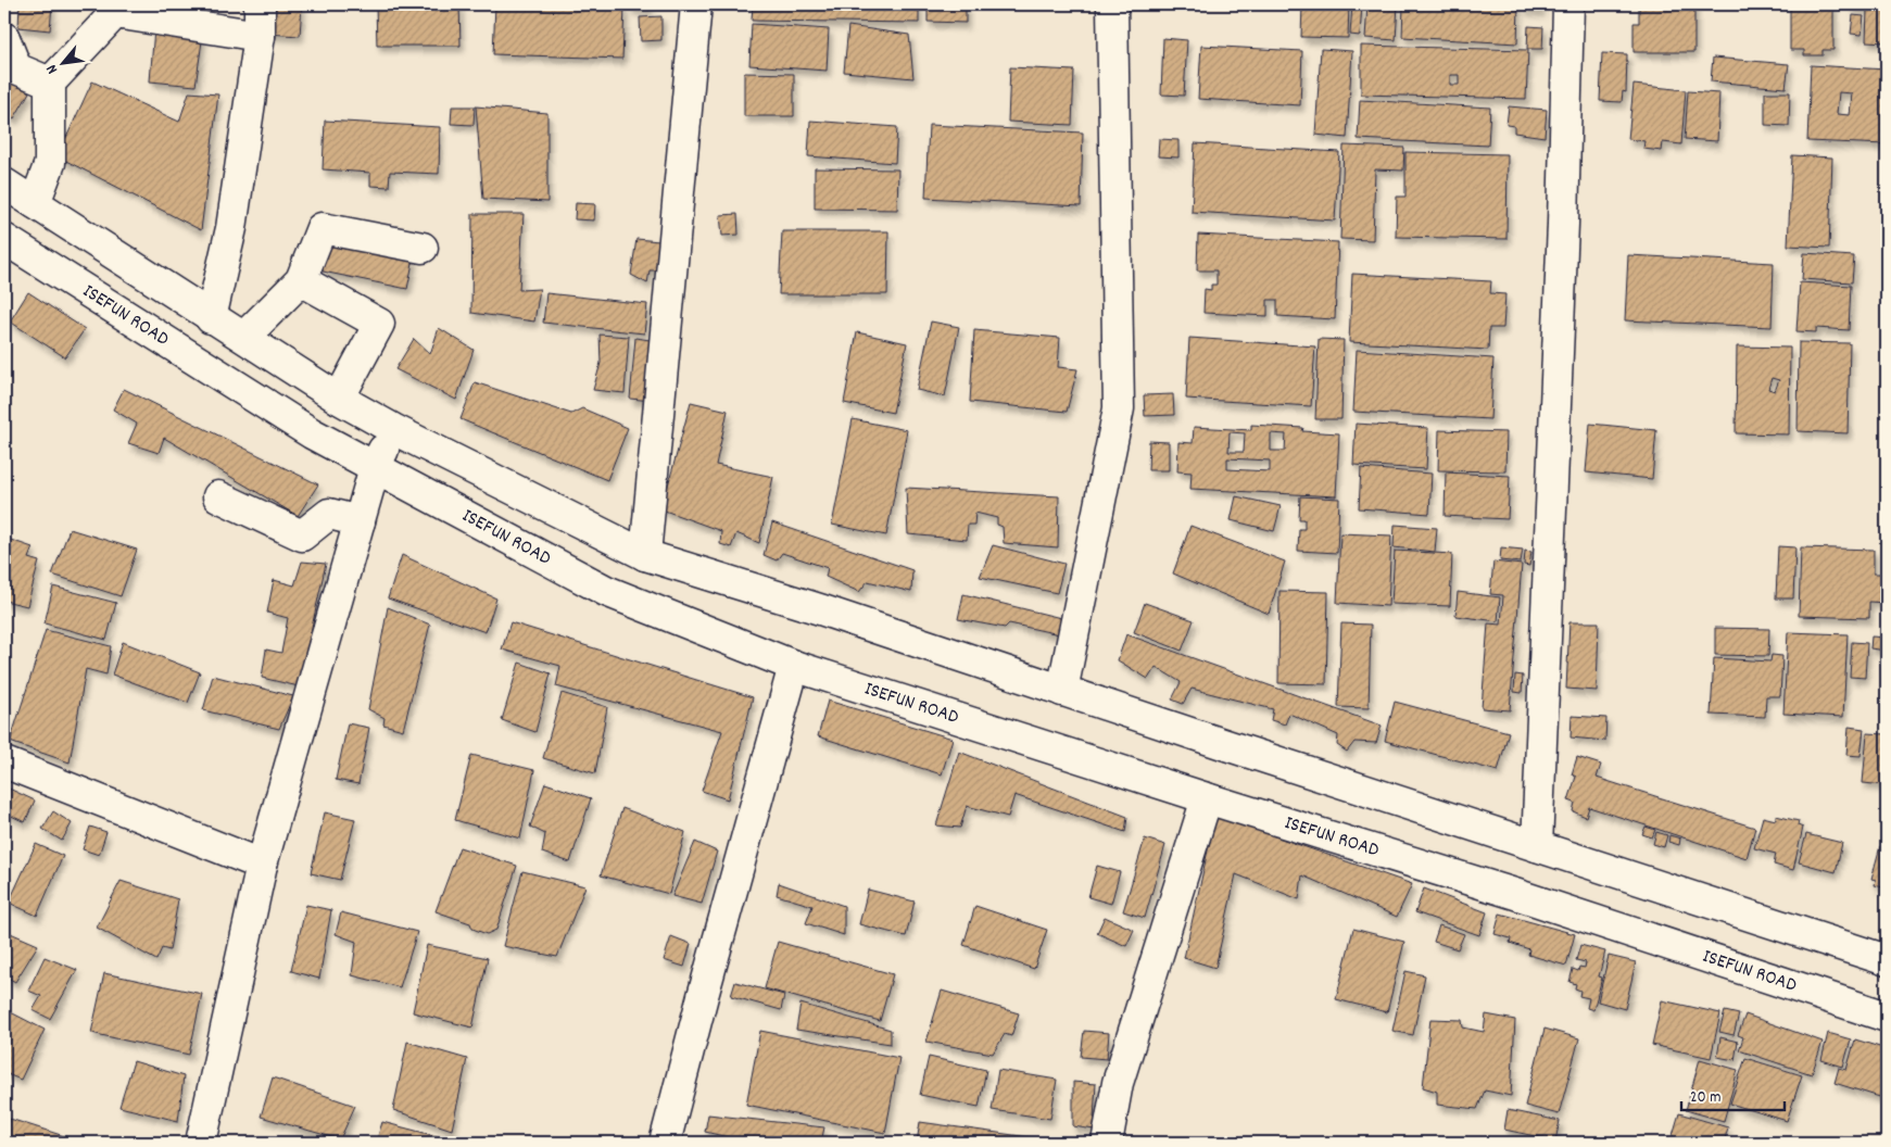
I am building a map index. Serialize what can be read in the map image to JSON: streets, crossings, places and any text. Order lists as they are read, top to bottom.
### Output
{
  "streets": {
    "street": ["ISEFUN ROAD"]
  },
  "scale_bar": "20 m",
  "north": "bottom left"
}
